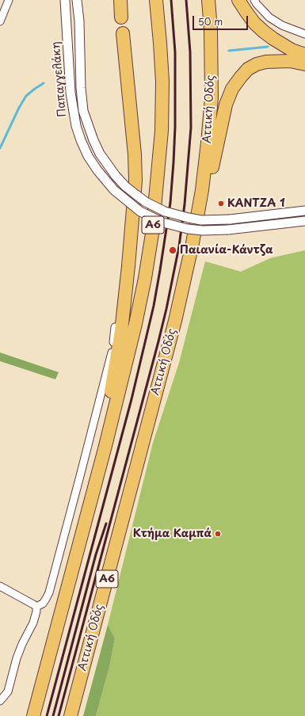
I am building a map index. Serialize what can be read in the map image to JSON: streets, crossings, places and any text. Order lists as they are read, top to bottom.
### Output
{
  "streets": {
    "highway": ["Αττική Οδός", "Α6"],
    "street": ["Παπαγγελάκη"]
  },
  "places": ["ΚΑΝΤΖΑ 1", "Παιανία-Κάντζα", "Kτήμα Καμπά"],
  "scale_bar": "50 m"
}
